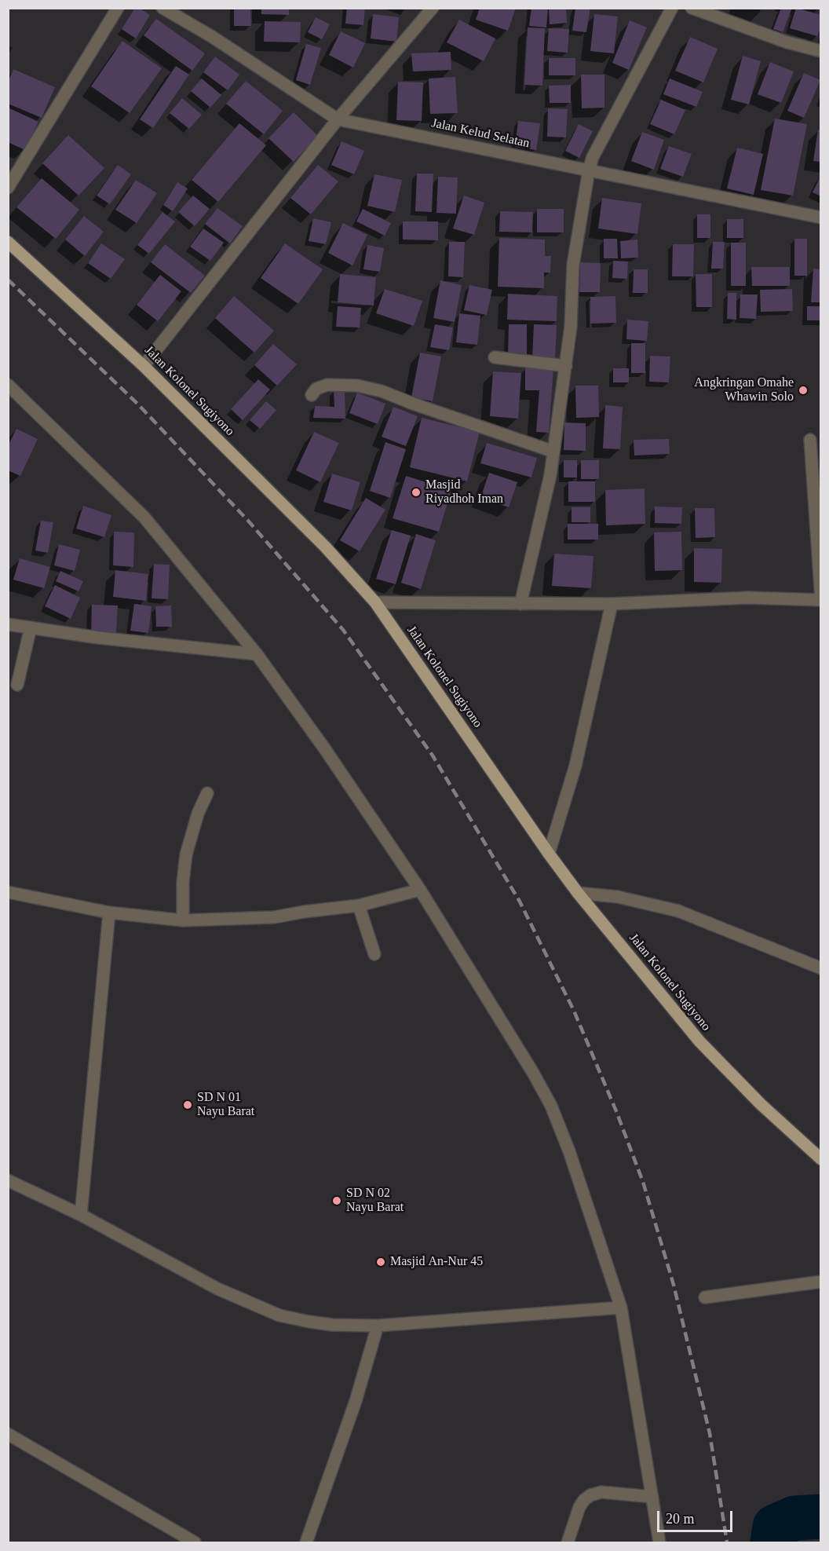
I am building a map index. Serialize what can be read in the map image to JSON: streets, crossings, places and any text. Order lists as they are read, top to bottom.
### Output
{
  "streets": {
    "main road": ["Jalan Kolonel Sugiyono"],
    "street": ["Jalan Kelud Selatan"]
  },
  "places": [
    "Angkringan Omahe Whawin Solo",
    "Masjid Riyadhoh Iman",
    "SD N 01 Nayu Barat",
    "SD N 02 Nayu Barat",
    "Masjid An-Nur 45"
  ],
  "scale_bar": "20 m"
}
